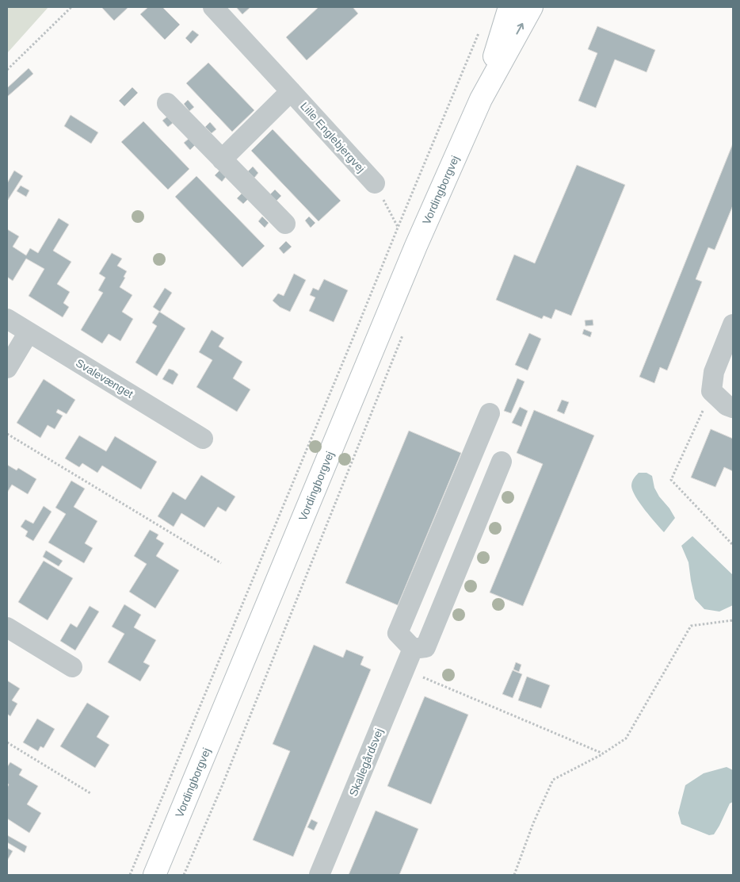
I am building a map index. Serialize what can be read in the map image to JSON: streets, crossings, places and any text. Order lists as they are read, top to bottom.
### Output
{
  "streets": {
    "main road": ["Vordingborgvej"],
    "street": ["Lille Englebjergvej", "Svalevænget", "Skallegårdsvej"]
  }
}
